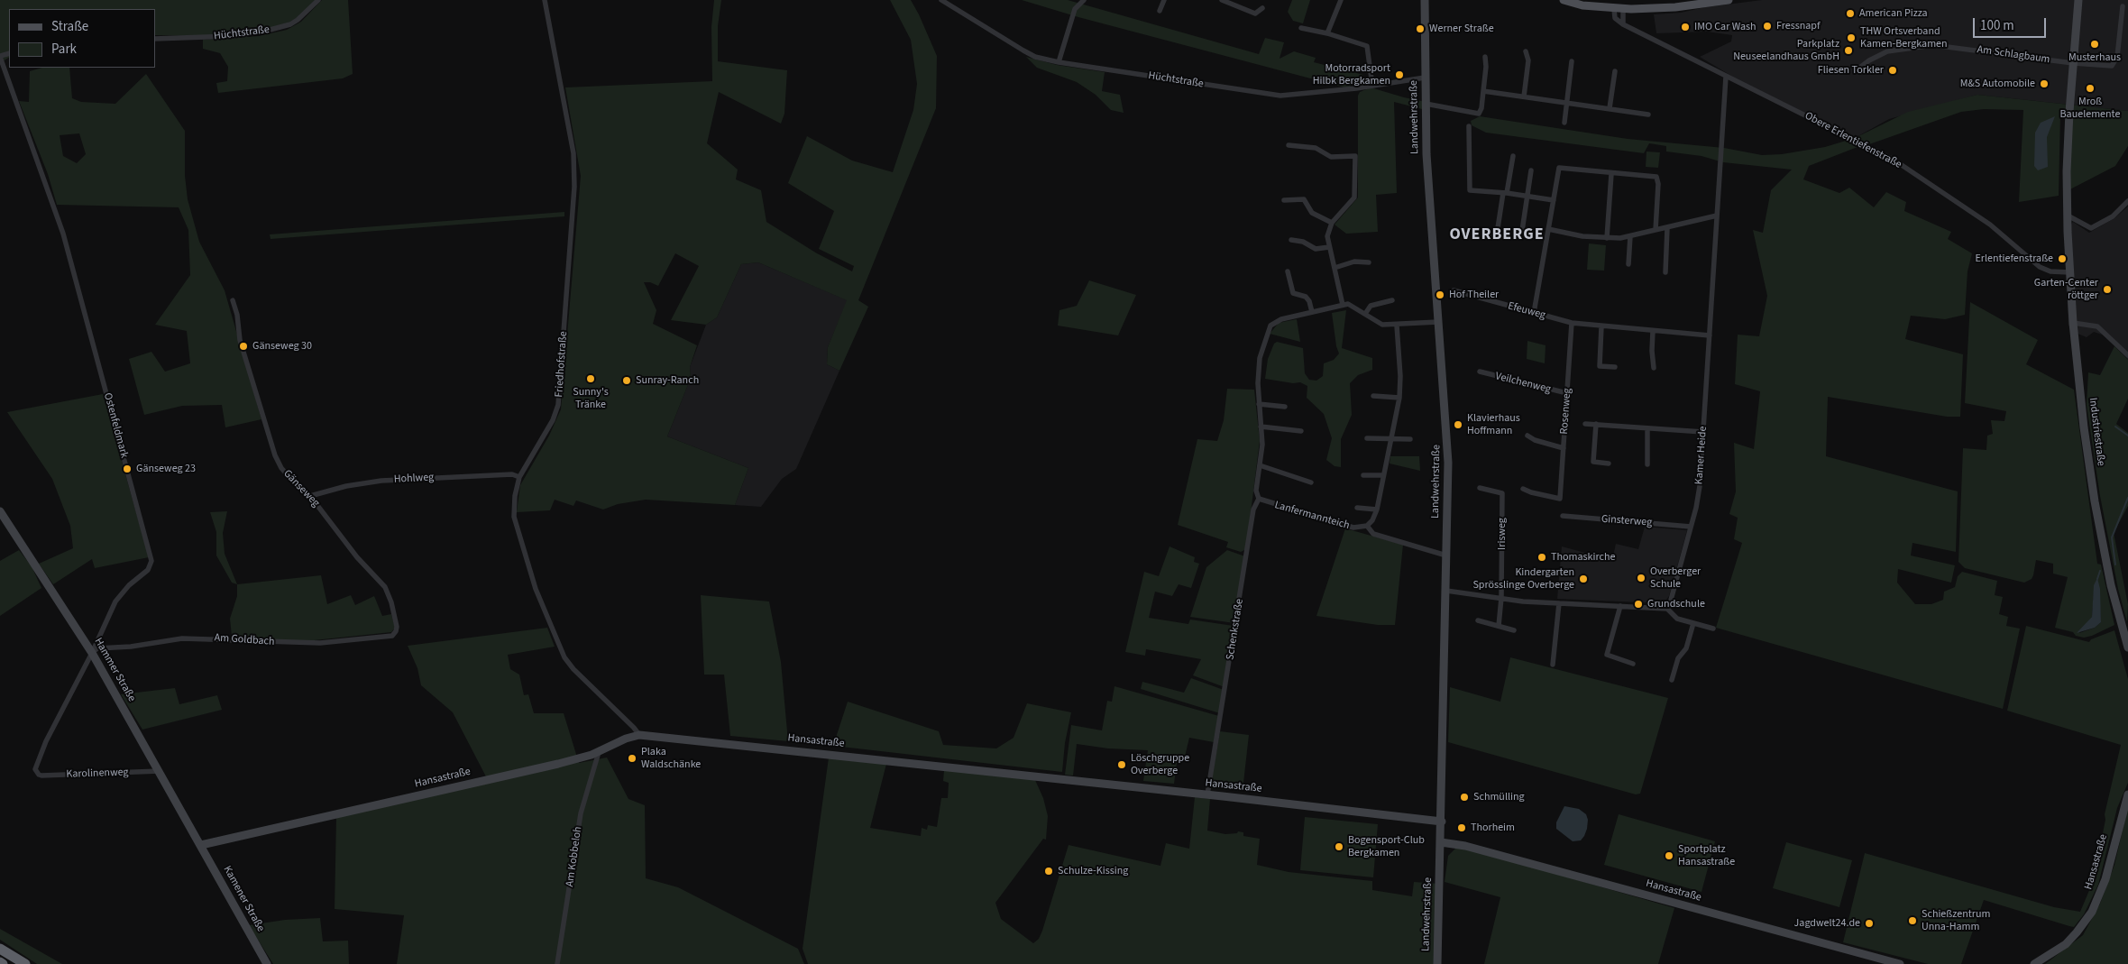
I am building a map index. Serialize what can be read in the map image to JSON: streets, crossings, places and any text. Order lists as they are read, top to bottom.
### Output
{
  "streets": {
    "street": [
      "Hüchtstraße",
      "Am Schlagbaum",
      "Landwehrstraße",
      "Obere Erlentiefenstraße",
      "Efeuweg",
      "Friedhofstraße",
      "Veilchenweg",
      "Rosenweg",
      "Ostenfeldmark",
      "Industriestraße",
      "Kamer Heide",
      "Hohlweg",
      "Gänseweg",
      "Lanfermannteich",
      "Ginsterweg",
      "Irisweg",
      "Schenkstraße",
      "Am Goldbach",
      "Hammer Straße",
      "Hansastraße",
      "Karolinenweg",
      "Am Kobbeloh",
      "Kamener Straße"
    ]
  },
  "crossings": [
    ["Hüchtstraße", "Landwehrstraße"],
    ["Am Schlagbaum", "Industriestraße"],
    ["Landwehrstraße", "Lanfermannteich"],
    ["Landwehrstraße", "Hansastraße"],
    ["Obere Erlentiefenstraße", "Industriestraße"],
    ["Obere Erlentiefenstraße", "Kamer Heide"],
    ["Efeuweg", "Rosenweg"],
    ["Efeuweg", "Kamer Heide"],
    ["Friedhofstraße", "Hohlweg"],
    ["Friedhofstraße", "Hansastraße"],
    ["Veilchenweg", "Rosenweg"],
    ["Ostenfeldmark", "Am Goldbach"],
    ["Ostenfeldmark", "Hammer Straße"],
    ["Ostenfeldmark", "Karolinenweg"],
    ["Kamer Heide", "Ginsterweg"],
    ["Hohlweg", "Gänseweg"],
    ["Gänseweg", "Am Goldbach"],
    ["Lanfermannteich", "Schenkstraße"],
    ["Schenkstraße", "Hansastraße"],
    ["Am Goldbach", "Hammer Straße"],
    ["Hammer Straße", "Hansastraße"],
    ["Hammer Straße", "Karolinenweg"],
    ["Hammer Straße", "Kamener Straße"],
    ["Hansastraße", "Am Kobbeloh"],
    ["Hansastraße", "Kamener Straße"]
  ],
  "districts": ["OVERBERGE"],
  "places": [
    "American Pizza",
    "Fressnapf",
    "IMO Car Wash",
    "Werner Straße",
    "THW Ortsverband Kamen-Bergkamen",
    "Musterhaus",
    "Parkplatz Neuseelandhaus GmbH",
    "Fliesen Torkler",
    "Motorradsport Hilbk Bergkamen",
    "M&S Automobile",
    "Mroß Bauelemente",
    "Erlentiefenstraße",
    "Garten-Center röttger",
    "Hof Theiler",
    "Gänseweg 30",
    "Sunny's Tränke",
    "Sunray-Ranch",
    "Klavierhaus Hoffmann",
    "Gänseweg 23",
    "Thomaskirche",
    "Overberger Schule",
    "Kindergarten Sprösslinge Overberge",
    "Grundschule",
    "Plaka Waldschänke",
    "Löschgruppe Overberge",
    "Schmülling",
    "Thorheim",
    "Bogensport-Club Bergkamen",
    "Sportplatz Hansastraße",
    "Schulze-Kissing",
    "Schießzentrum Unna-Hamm",
    "Jagdwelt24.de"
  ],
  "legend": ["Straße", "Park"],
  "scale_bar": "100 m"
}
